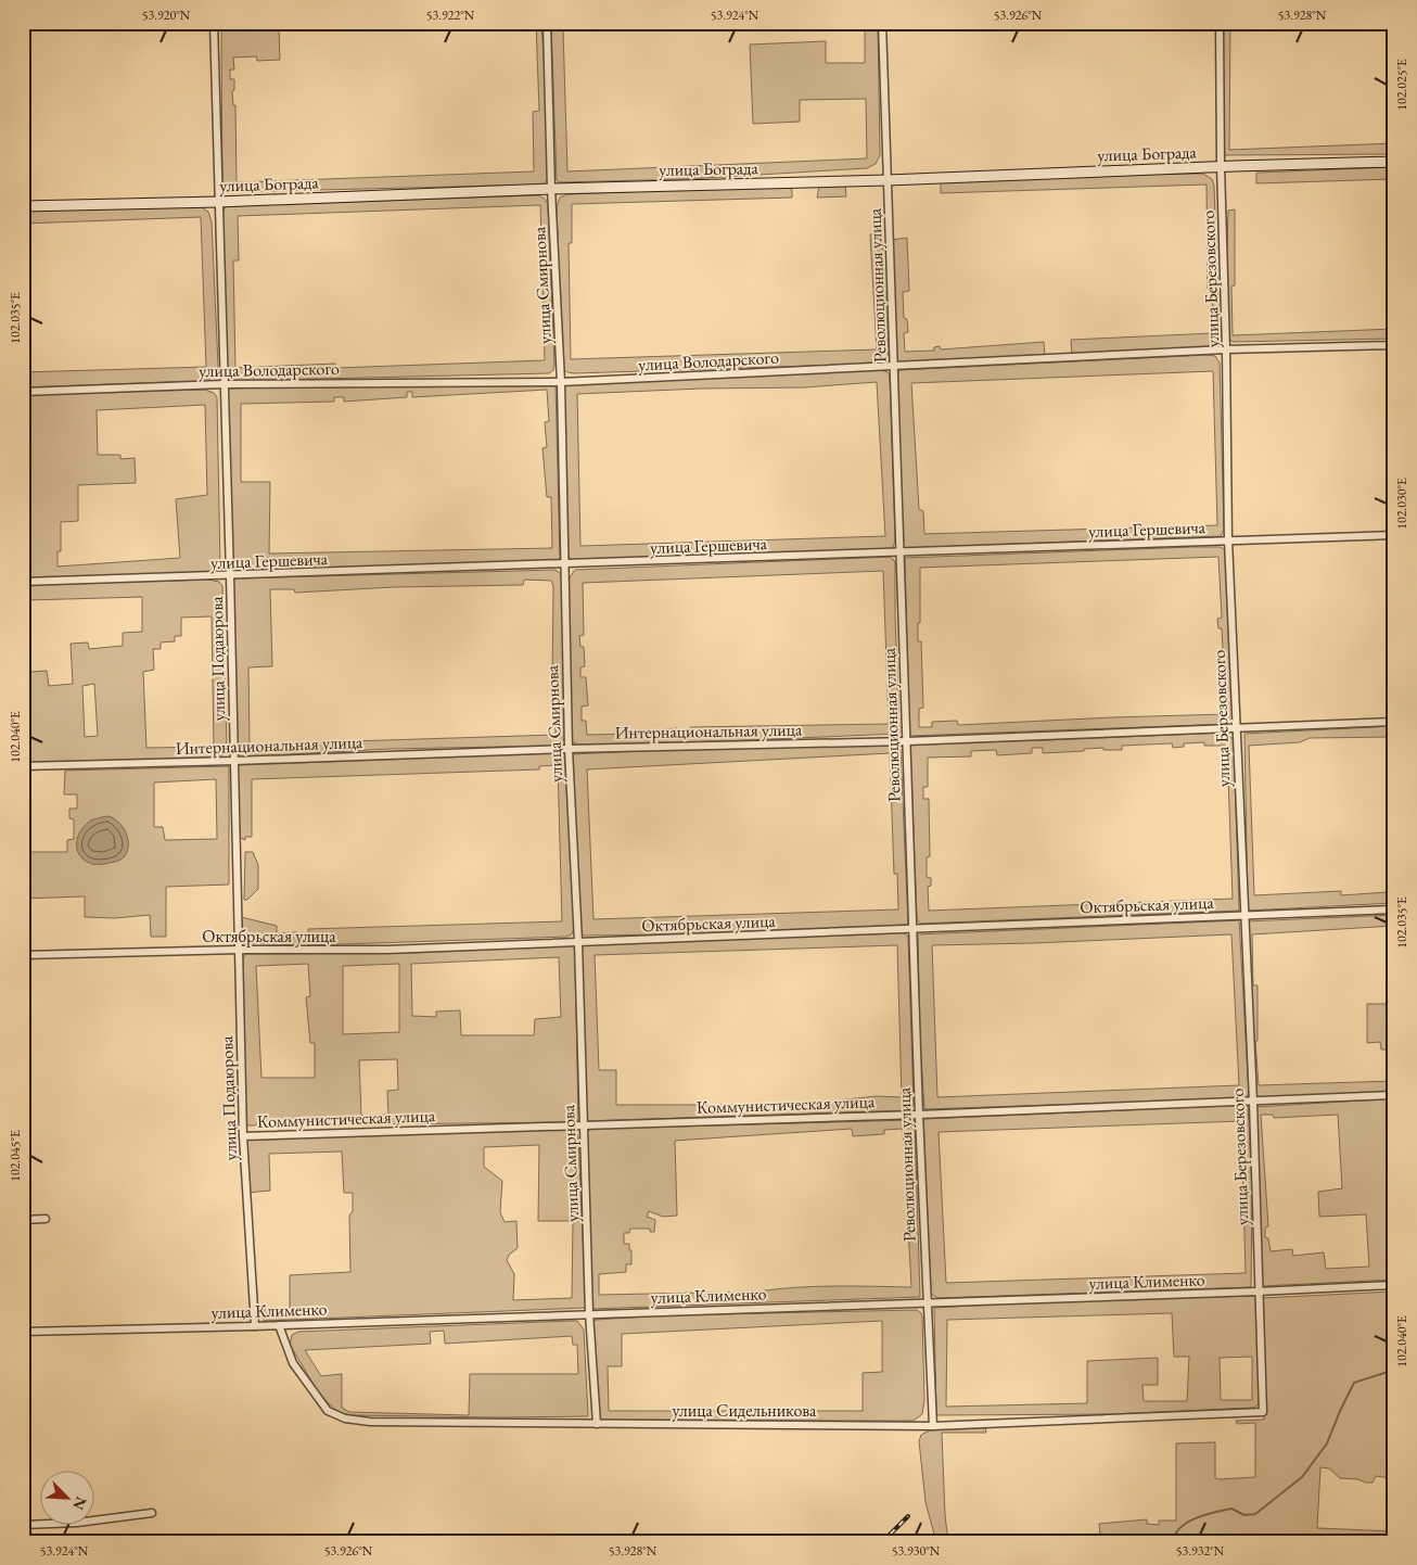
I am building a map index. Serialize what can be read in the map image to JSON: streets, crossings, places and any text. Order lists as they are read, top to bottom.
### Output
{
  "streets": {
    "street": [
      "улица Бограда",
      "улица Березовского",
      "улица Смирнова",
      "Революционная улица",
      "улица Володарского",
      "улица Гершевича",
      "улица Подаюрова",
      "Интернациональная улица",
      "Октябрьская улица",
      "Коммунистическая улица",
      "улица Клименко",
      "улица Сидельникова"
    ]
  },
  "crossings": [
    ["улица Бограда", "улица Березовского"],
    ["улица Бограда", "улица Смирнова"],
    ["улица Бограда", "Революционная улица"],
    ["улица Бограда", "улица Подаюрова"],
    ["улица Березовского", "улица Володарского"],
    ["улица Березовского", "улица Гершевича"],
    ["улица Березовского", "Интернациональная улица"],
    ["улица Березовского", "Октябрьская улица"],
    ["улица Березовского", "Коммунистическая улица"],
    ["улица Березовского", "улица Клименко"],
    ["улица Березовского", "улица Сидельникова"],
    ["улица Смирнова", "улица Володарского"],
    ["улица Смирнова", "улица Гершевича"],
    ["улица Смирнова", "Интернациональная улица"],
    ["улица Смирнова", "Октябрьская улица"],
    ["улица Смирнова", "Коммунистическая улица"],
    ["улица Смирнова", "улица Клименко"],
    ["улица Смирнова", "улица Сидельникова"],
    ["Революционная улица", "улица Володарского"],
    ["Революционная улица", "улица Гершевича"],
    ["Революционная улица", "Интернациональная улица"],
    ["Революционная улица", "Октябрьская улица"],
    ["Революционная улица", "Коммунистическая улица"],
    ["Революционная улица", "улица Клименко"],
    ["Революционная улица", "улица Сидельникова"],
    ["улица Володарского", "улица Подаюрова"],
    ["улица Гершевича", "улица Подаюрова"],
    ["улица Подаюрова", "Интернациональная улица"],
    ["улица Подаюрова", "Октябрьская улица"],
    ["улица Подаюрова", "Коммунистическая улица"],
    ["улица Подаюрова", "улица Клименко"],
    ["улица Клименко", "улица Сидельникова"]
  ],
  "north": "bottom right",
  "coordinates": [
    "53.920°N",
    "53.922°N",
    "53.924°N",
    "53.926°N",
    "53.928°N",
    "102.025°E",
    "102.035°E",
    "102.030°E",
    "102.040°E",
    "102.045°E",
    "53.930°N",
    "53.932°N"
  ]
}
